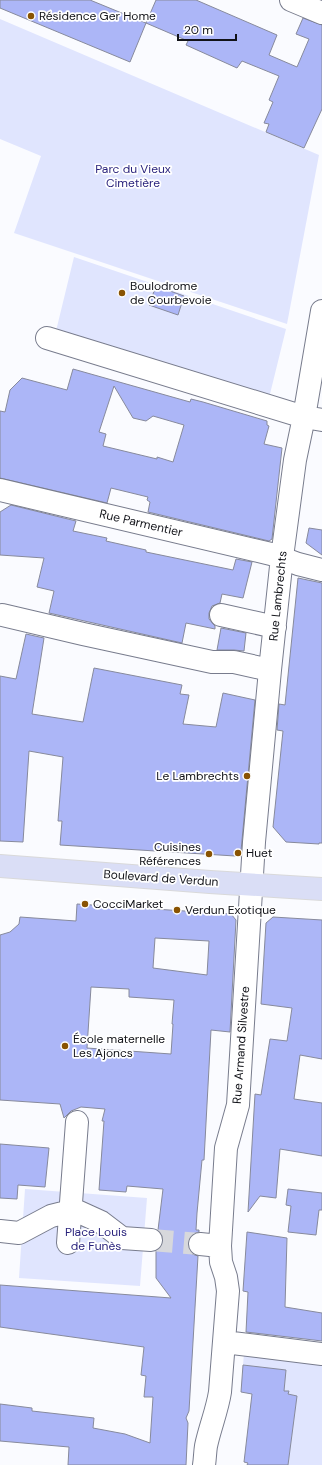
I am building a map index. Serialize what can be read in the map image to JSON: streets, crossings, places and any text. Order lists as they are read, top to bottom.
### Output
{
  "streets": {
    "main road": ["Boulevard de Verdun"],
    "street": ["Rue Parmentier", "Rue Lambrechts", "Rue Armand Silvestre"]
  },
  "crossings": [
    ["Rue Parmentier", "Rue Lambrechts"],
    ["Rue Lambrechts", "Boulevard de Verdun"],
    ["Rue Lambrechts", "Rue Armand Silvestre"],
    ["Boulevard de Verdun", "Rue Armand Silvestre"]
  ],
  "parks": ["Parc du Vieux Cimetière", "Place Louis de Funès"],
  "places": [
    "Résidence Ger Home",
    "Boulodrome de Courbevoie",
    "Le Lambrechts",
    "Huet",
    "Cuisines Références",
    "CocciMarket",
    "Verdun Exotique",
    "École maternelle Les Ajoncs"
  ],
  "scale_bar": "20 m"
}
